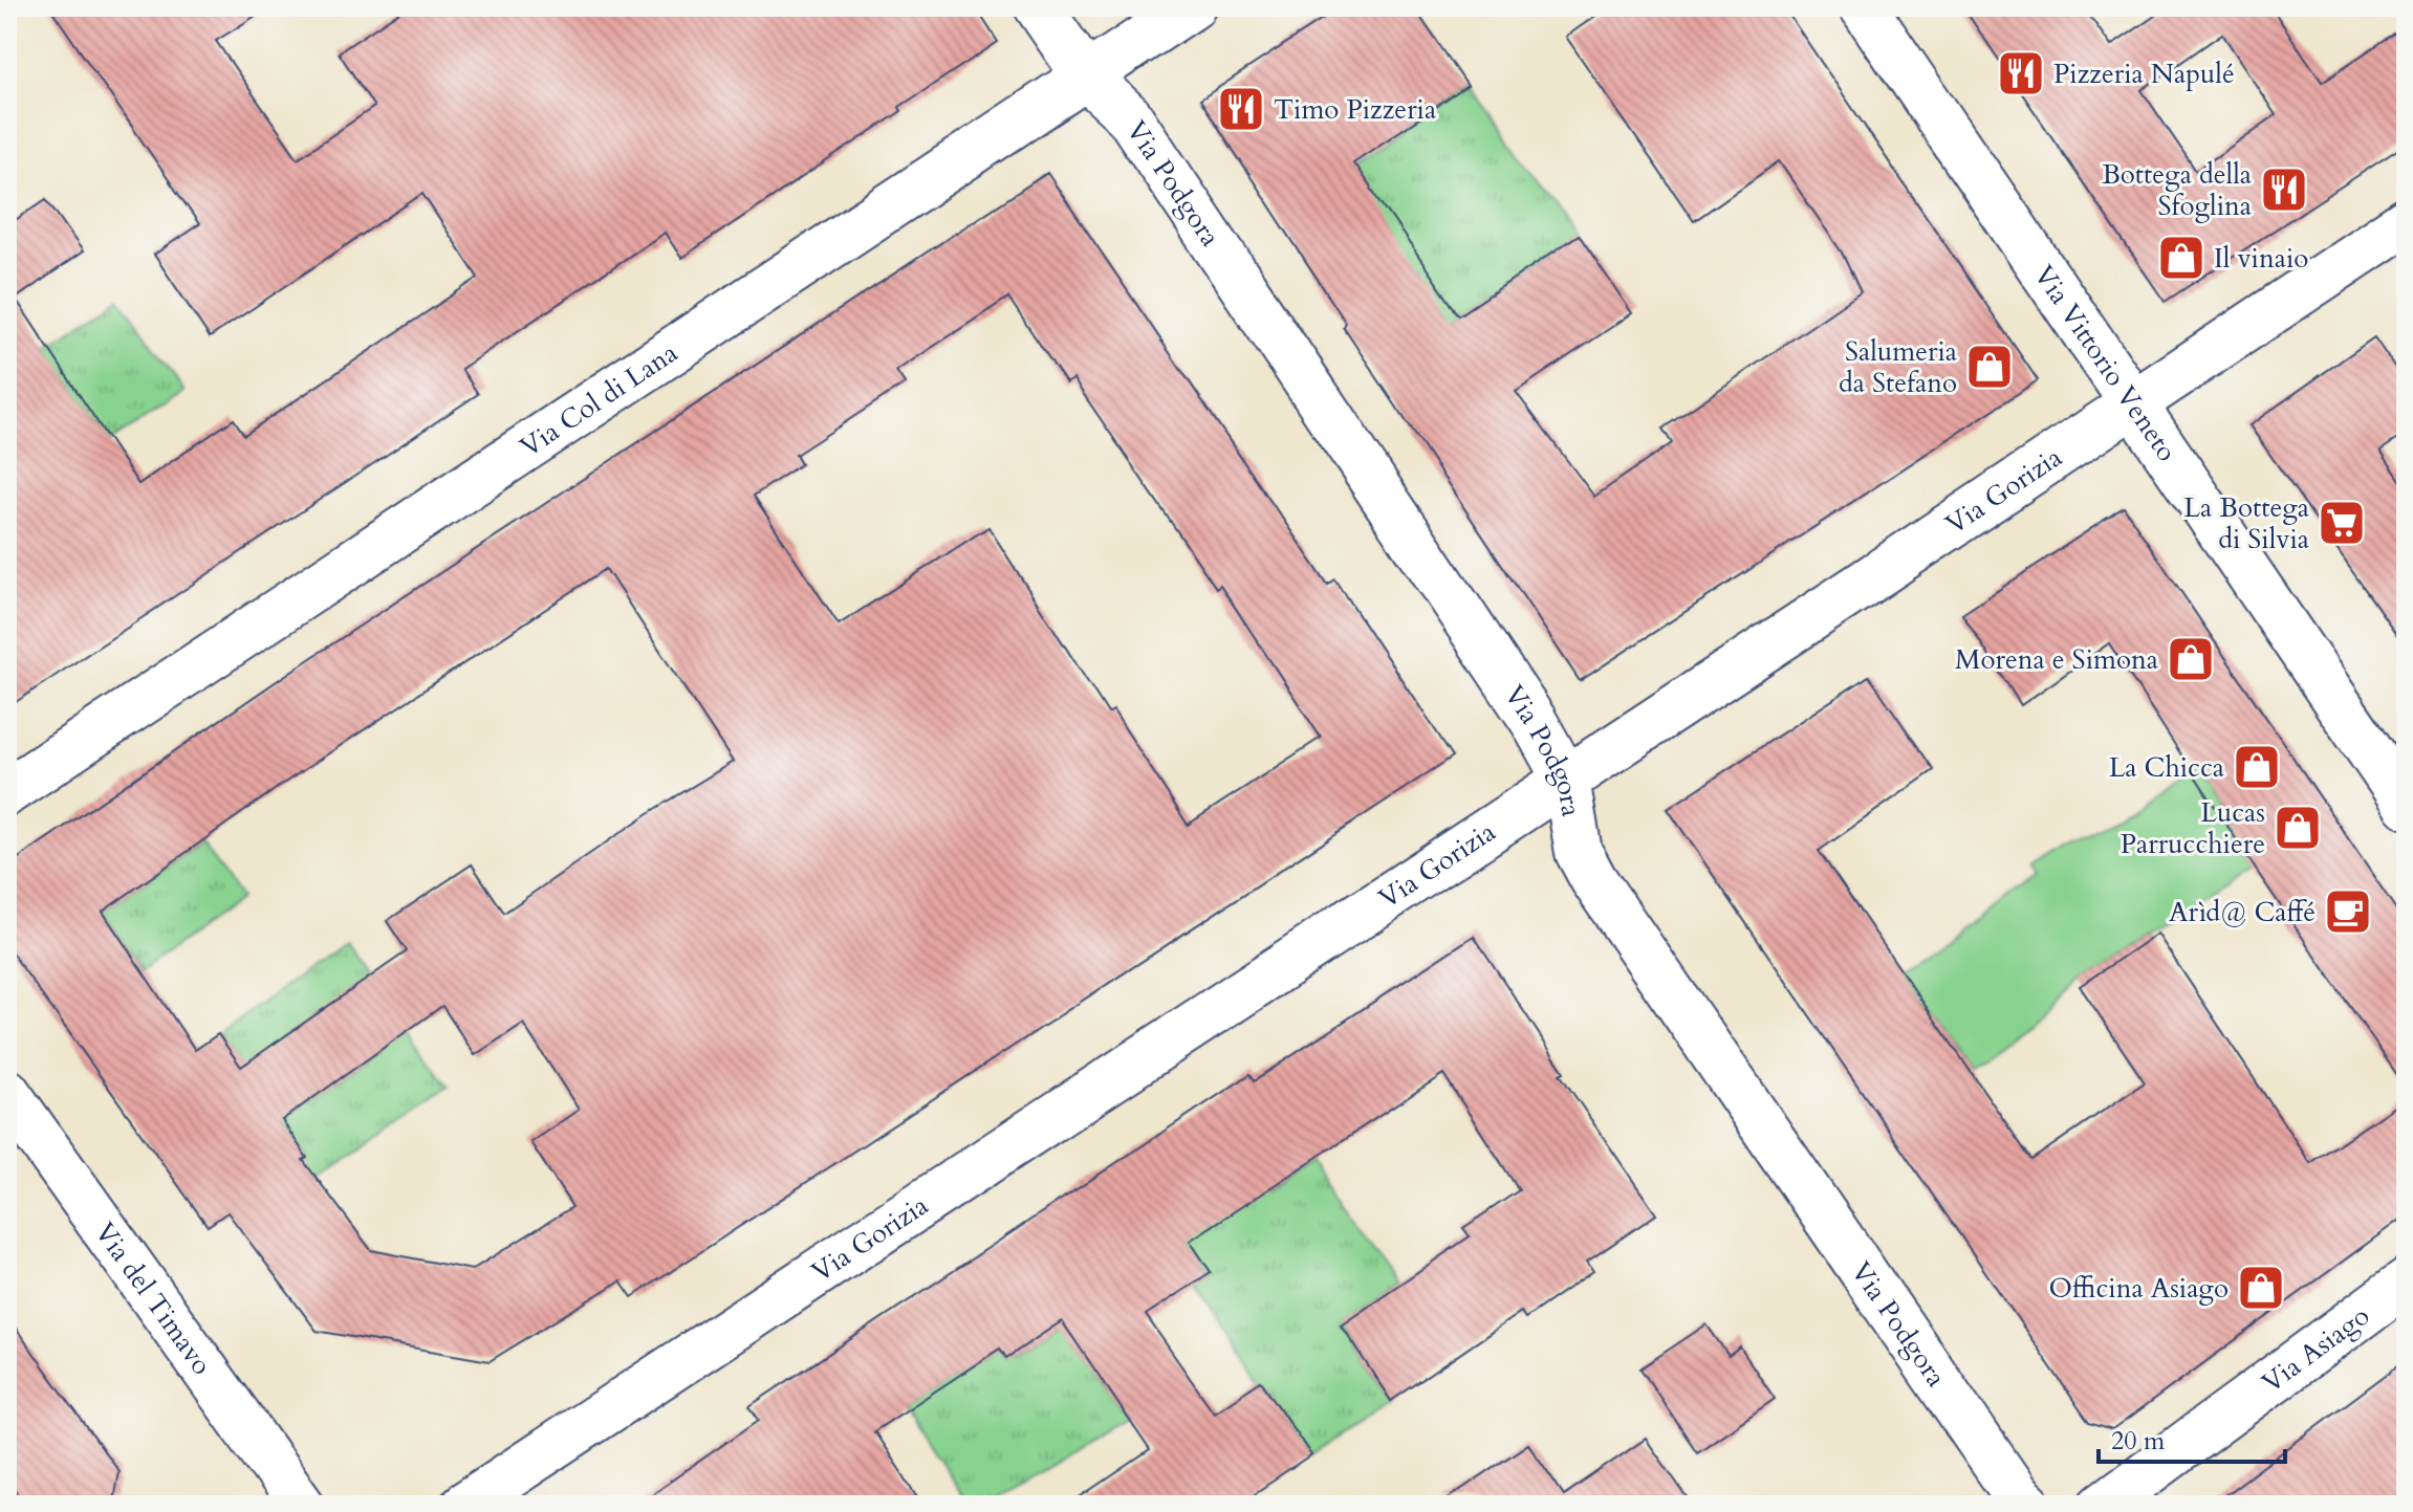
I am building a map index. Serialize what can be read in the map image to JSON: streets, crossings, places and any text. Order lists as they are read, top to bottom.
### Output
{
  "streets": {
    "street": [
      "Via Podgora",
      "Via Vittorio Veneto",
      "Via Col di Lana",
      "Via Gorizia",
      "Via del Timavo",
      "Via Asiago"
    ]
  },
  "crossings": [
    ["Via Podgora", "Via Col di Lana"],
    ["Via Podgora", "Via Gorizia"],
    ["Via Vittorio Veneto", "Via Gorizia"]
  ],
  "places": {
    "restaurant": ["Pizzeria Napulé", "Timo Pizzeria", "Bottega della Sfoglina"],
    "shop": [
      "Il vinaio",
      "Salumeria da Stefano",
      "Morena e Simona",
      "La Chicca",
      "Lucas Parrucchiere",
      "Officina Asiago"
    ],
    "supermarket": ["La Bottega di Silvia"],
    "cafe": ["Arìd@ Caffé"]
  },
  "scale_bar": "20 m"
}
